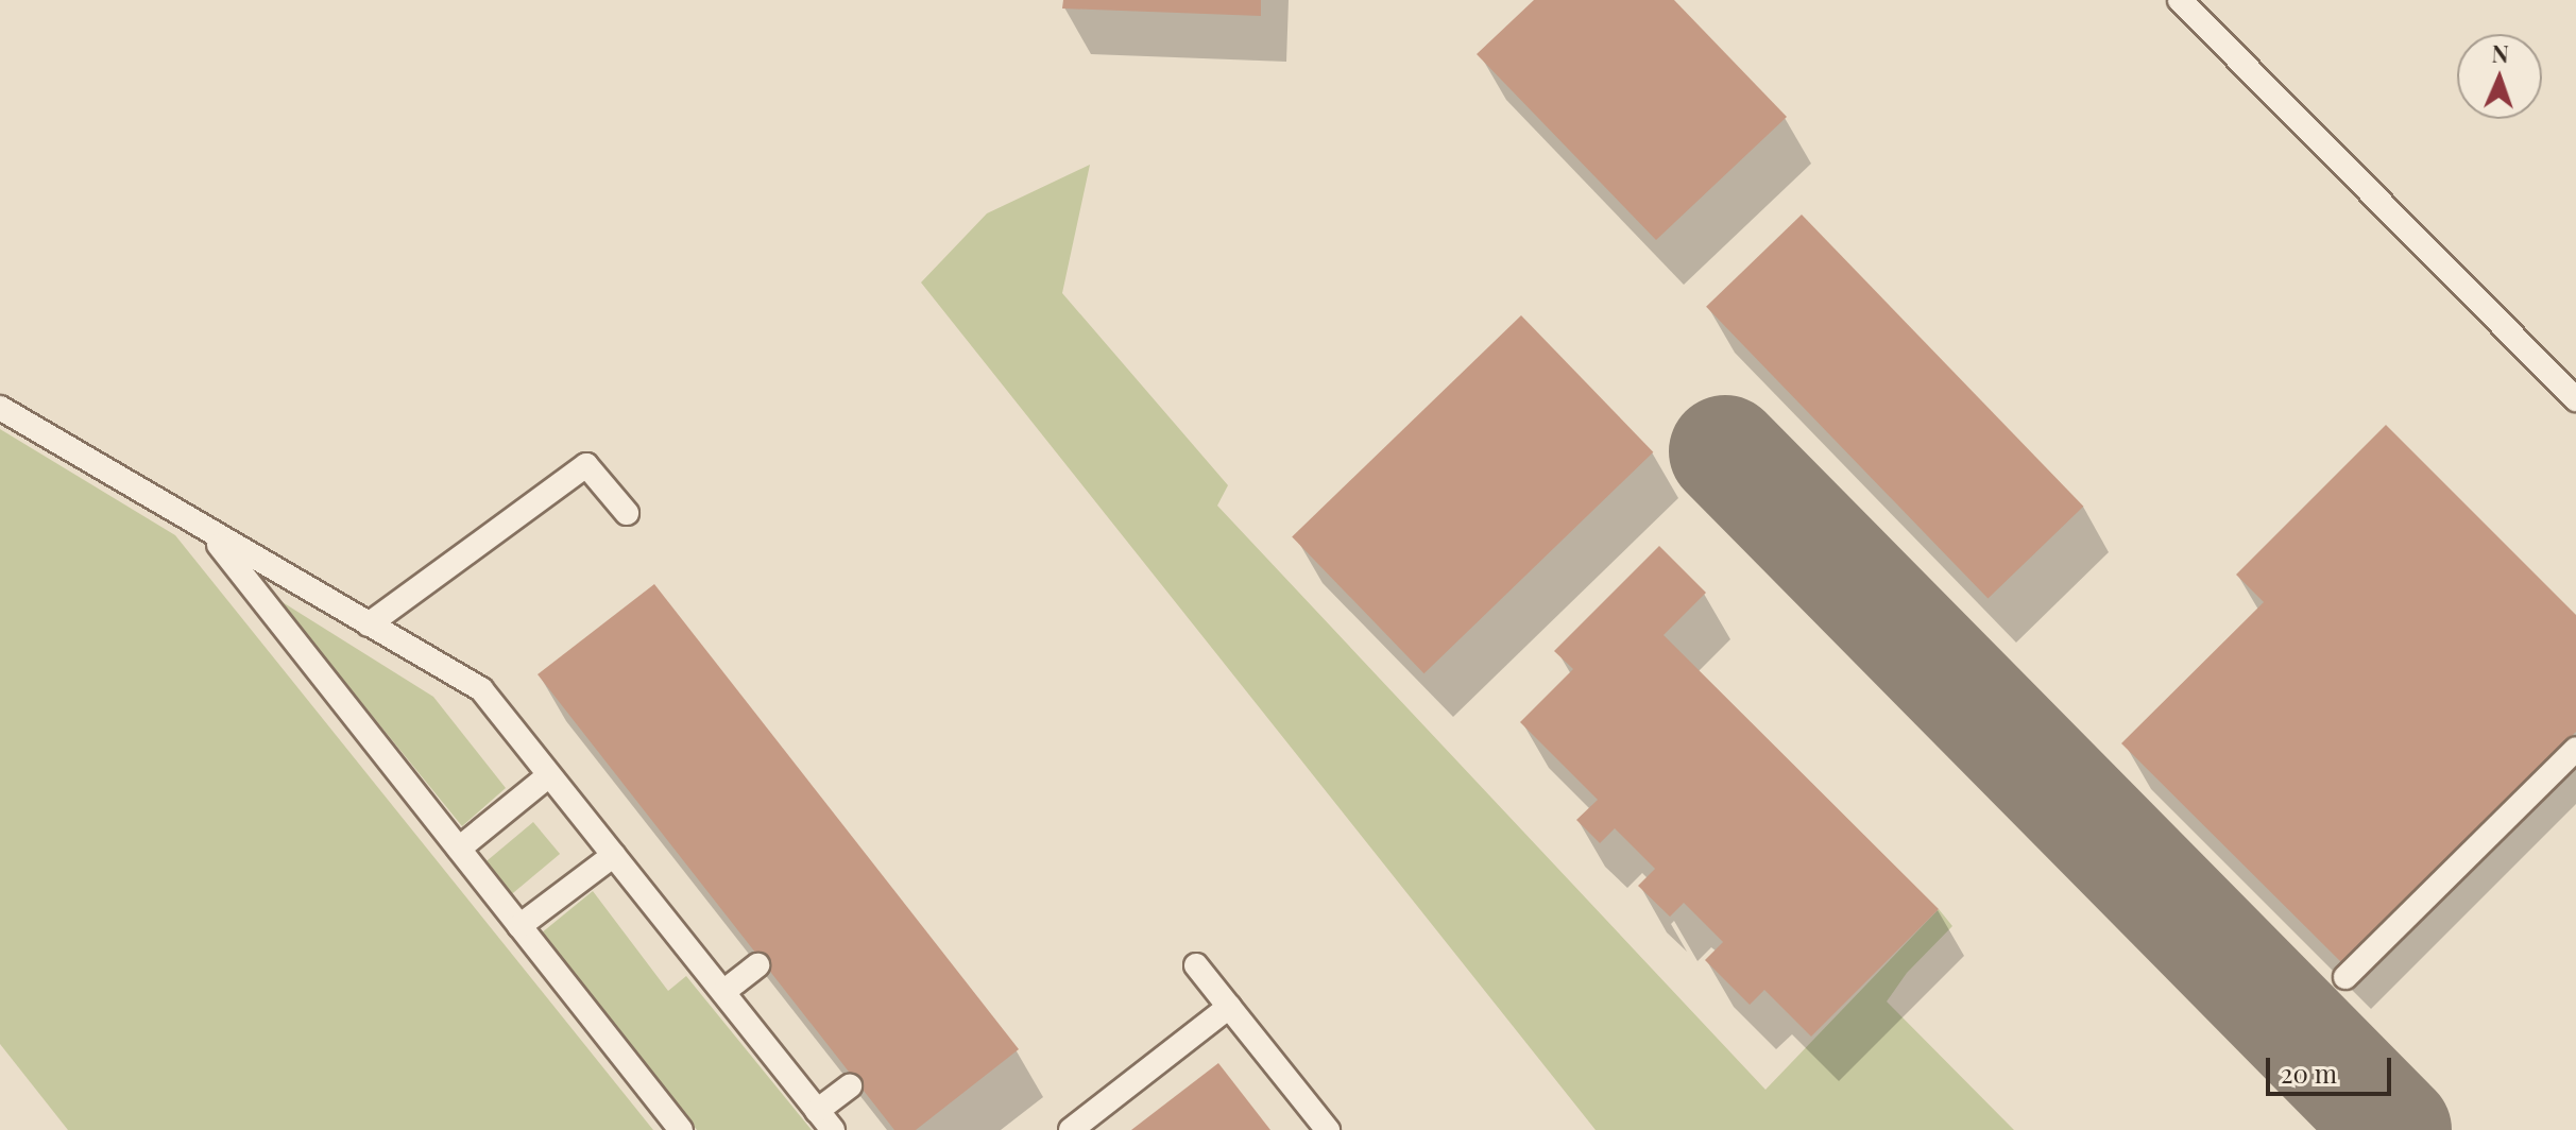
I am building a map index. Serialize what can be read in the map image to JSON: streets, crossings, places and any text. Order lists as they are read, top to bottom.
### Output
{
  "scale_bar": "20 m",
  "north": "top"
}
